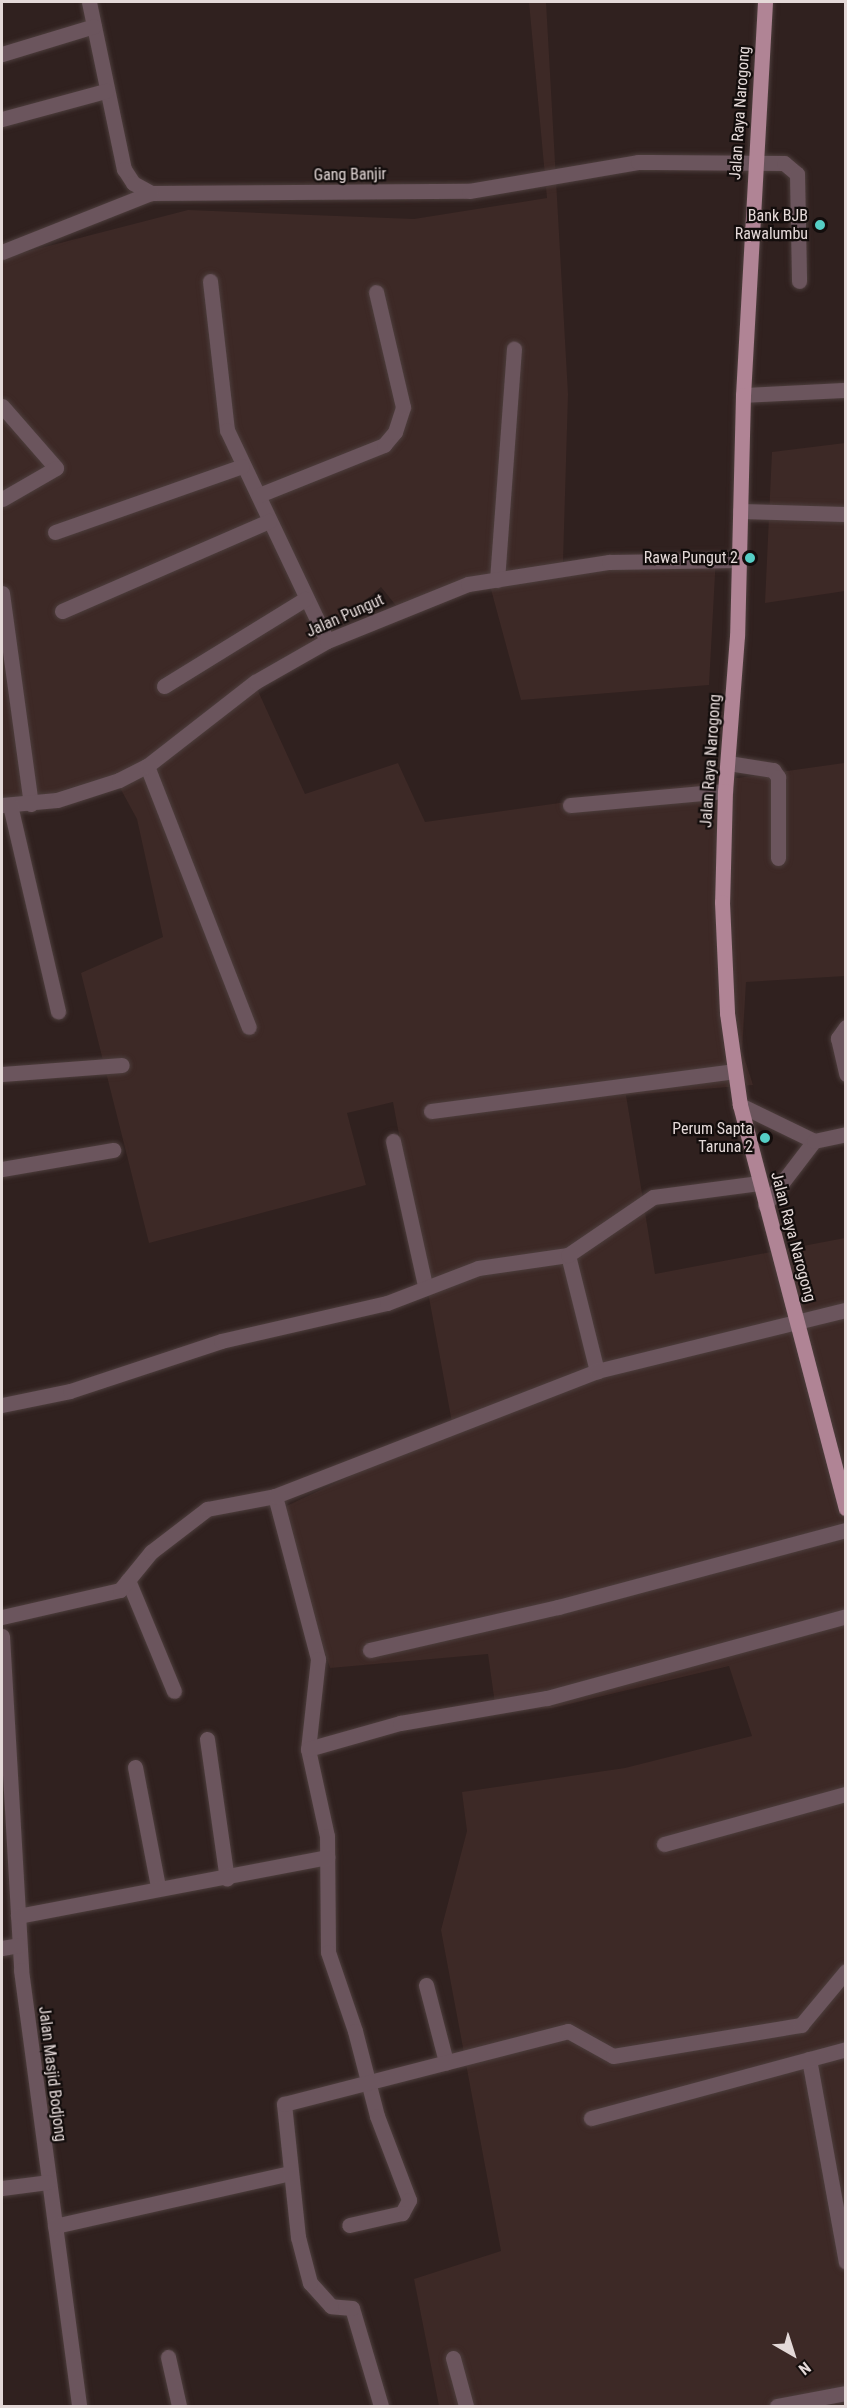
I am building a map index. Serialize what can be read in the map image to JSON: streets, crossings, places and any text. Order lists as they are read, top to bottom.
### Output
{
  "streets": {
    "main road": ["Jalan Raya Narogong"],
    "street": ["Gang Banjir", "Jalan Pungut", "Jalan Masjid Bodjong"]
  },
  "crossings": [
    ["Jalan Raya Narogong", "Gang Banjir"],
    ["Jalan Raya Narogong", "Jalan Pungut"]
  ],
  "places": ["Bank BJB Rawalumbu", "Rawa Pungut 2", "Perum Sapta Taruna 2"],
  "north": "bottom right"
}
